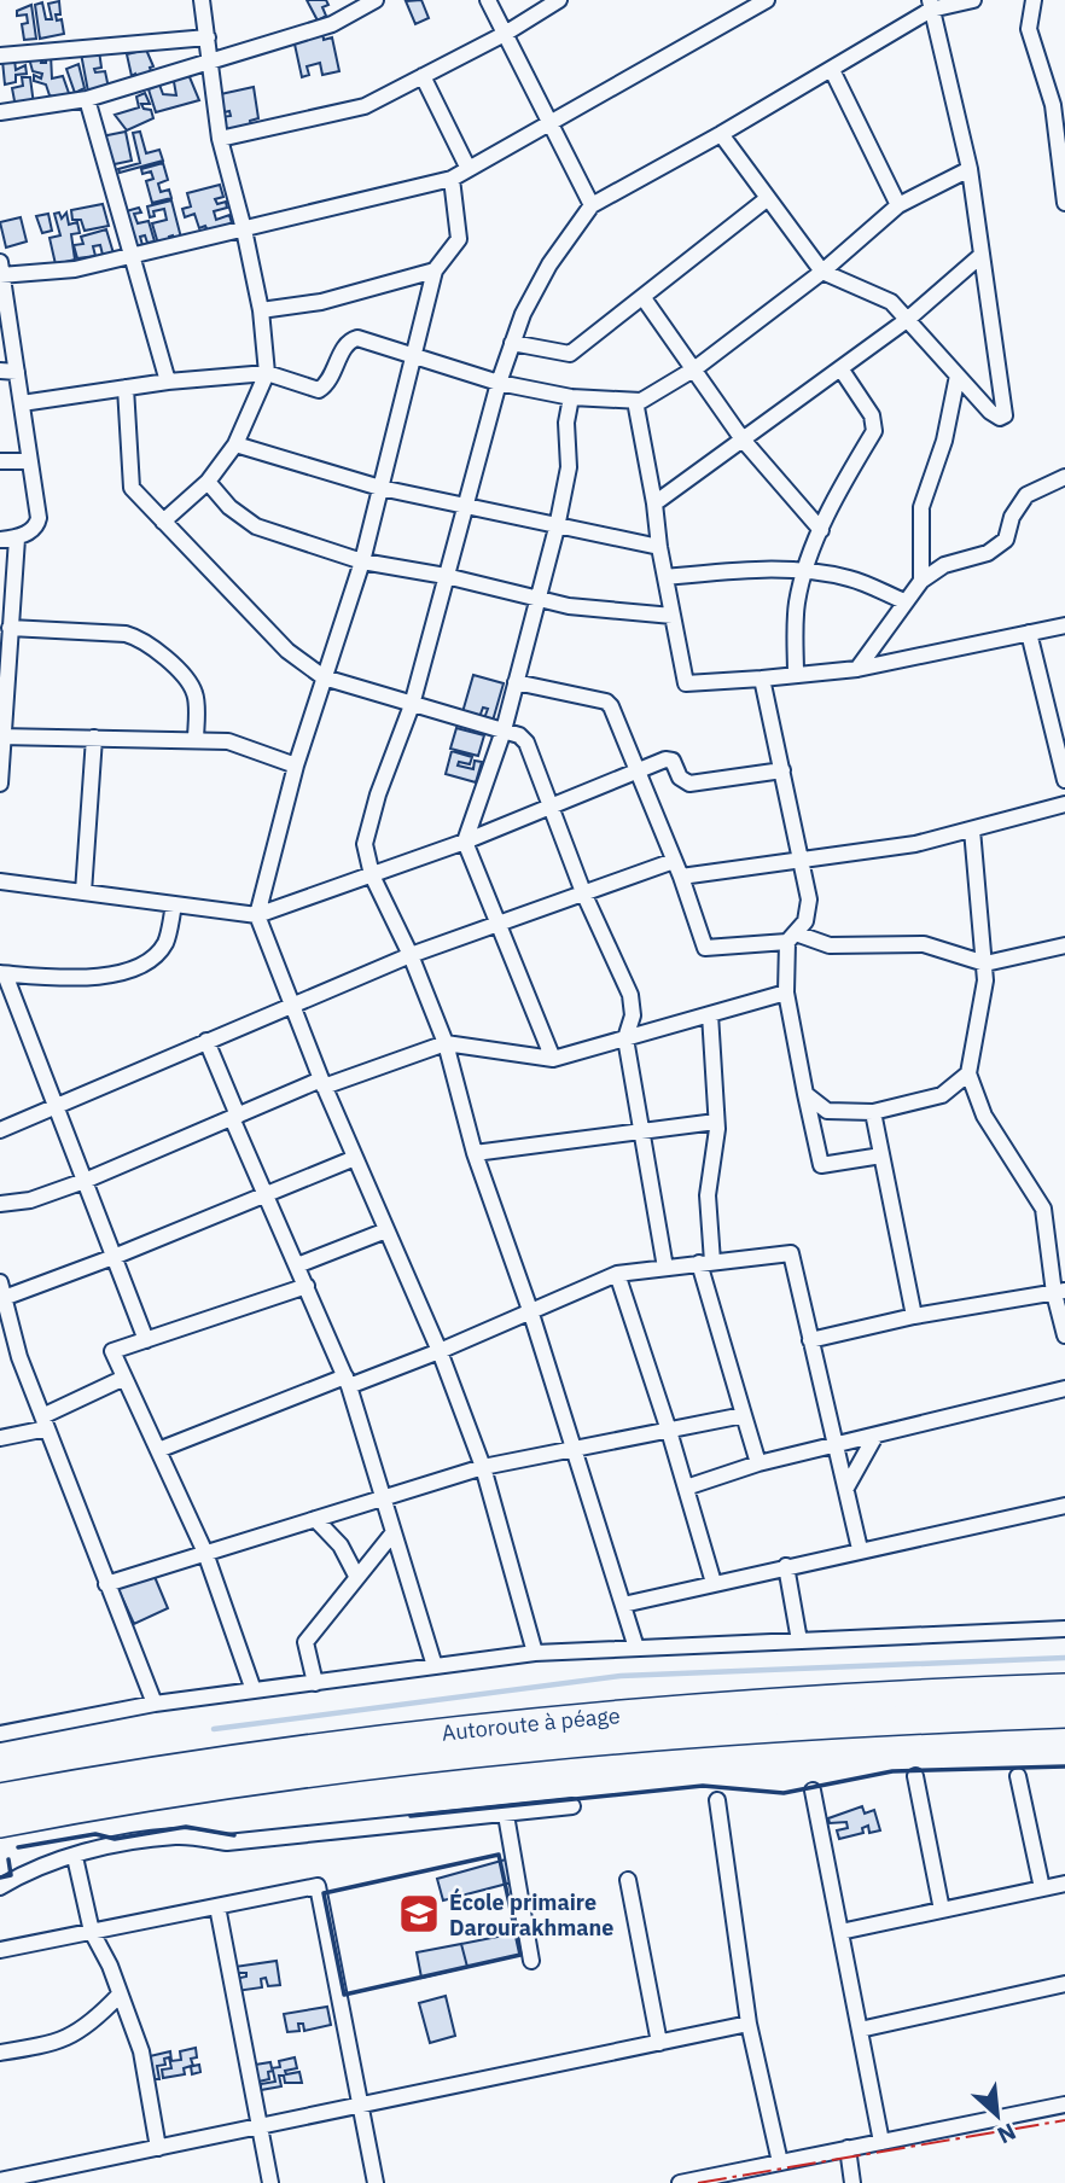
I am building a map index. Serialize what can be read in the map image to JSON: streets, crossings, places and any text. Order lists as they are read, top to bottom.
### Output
{
  "streets": {
    "highway": ["Autoroute à péage"]
  },
  "places": {
    "school or university": ["École primaire Darourakhmane"]
  },
  "north": "bottom right"
}
